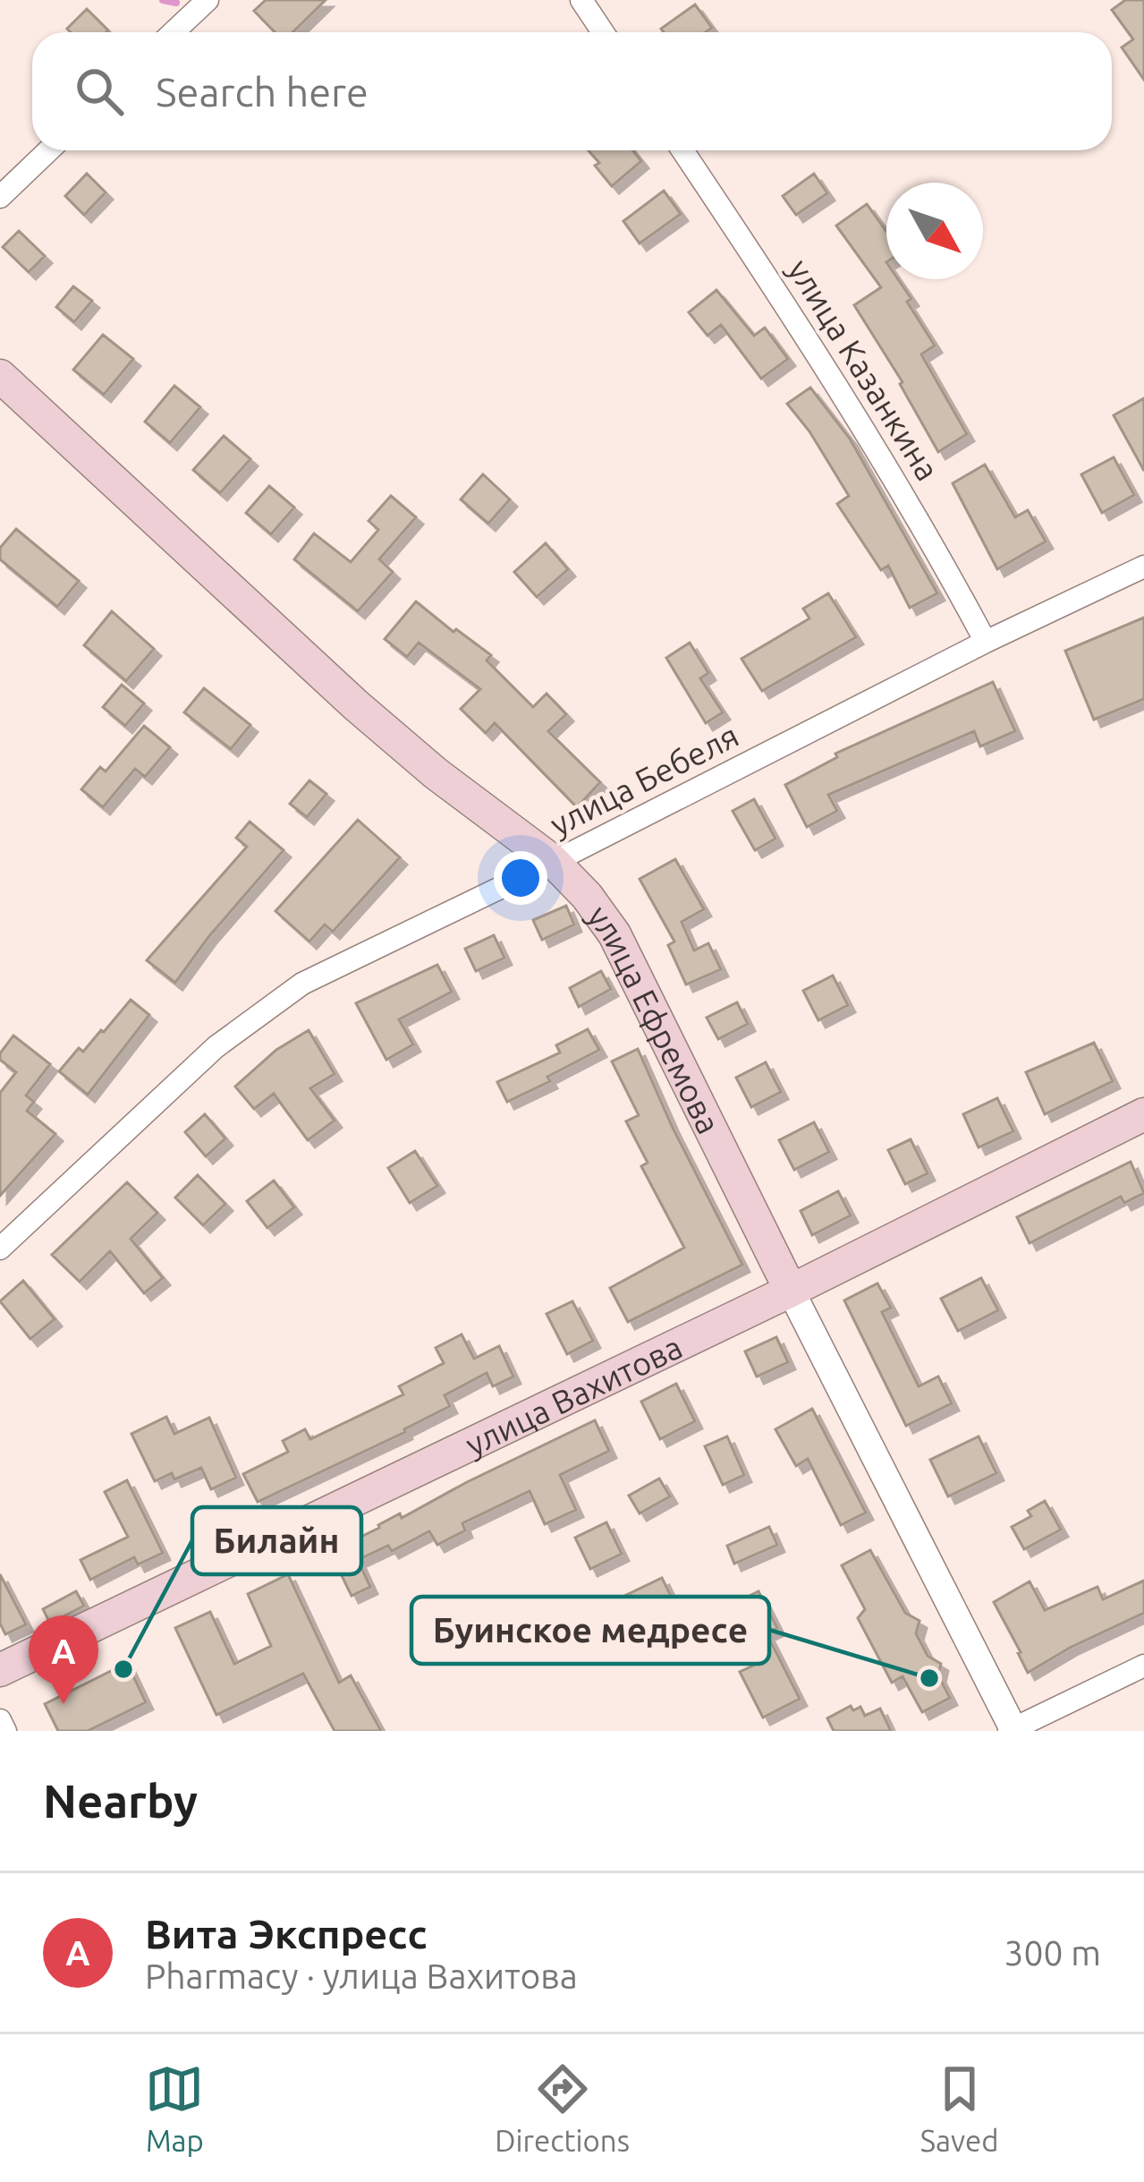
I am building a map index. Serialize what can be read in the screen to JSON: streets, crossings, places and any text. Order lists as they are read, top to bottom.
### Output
{
  "streets": {
    "main road": ["улица Ефремова", "улица Вахитова"],
    "street": ["улица Казанкина", "улица Бебеля"]
  },
  "crossings": [
    ["улица Казанкина", "улица Бебеля"],
    ["улица Бебеля", "улица Ефремова"],
    ["улица Ефремова", "улица Вахитова"]
  ],
  "places": ["Билайн", "Буинское медресе"],
  "north": "bottom right",
  "page": {
    "search": "Search here",
    "pins": "A",
    "heading": "Nearby",
    "list": [
      {
        "mark": "A",
        "name": "Вита Экспресс",
        "note": "Pharmacy · улица Вахитова",
        "value": "300 m"
      }
    ],
    "nav": ["Map", "Directions", "Saved"]
  }
}
